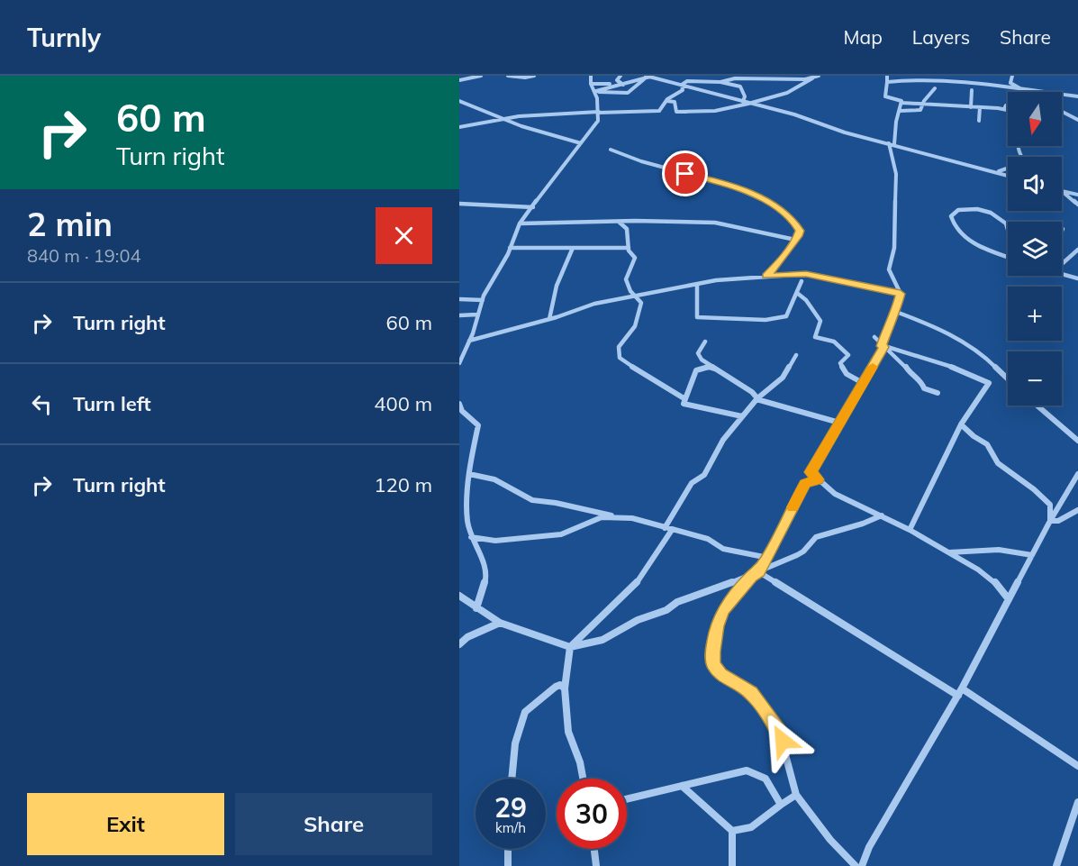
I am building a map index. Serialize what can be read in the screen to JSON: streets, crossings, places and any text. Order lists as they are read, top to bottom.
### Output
{
  "north": "bottom",
  "page": {
    "header": "Turnly",
    "nav": ["Map", "Layers", "Share"],
    "turn": ["60 m", "Turn right"],
    "map_buttons": ["+", "−"],
    "heading": ["2 min", "840 m · 19:04"],
    "list": [
      {
        "name": "Turn right",
        "value": "60 m"
      },
      {
        "name": "Turn left",
        "value": "400 m"
      },
      {
        "name": "Turn right",
        "value": "120 m"
      }
    ],
    "speed": "29 km/h",
    "limit": "30",
    "buttons": ["Exit", "Share"]
  }
}
